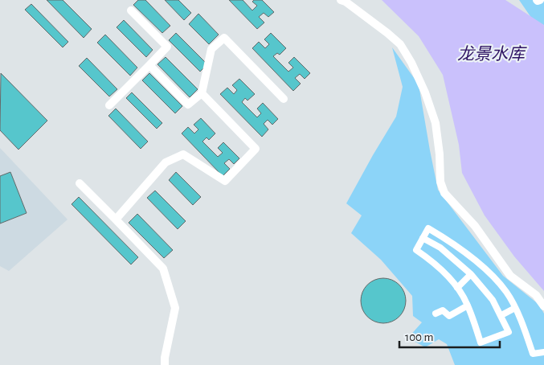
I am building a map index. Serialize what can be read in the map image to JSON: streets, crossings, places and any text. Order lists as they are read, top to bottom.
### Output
{
  "water": ["龙景水库"],
  "scale_bar": "100 m"
}
